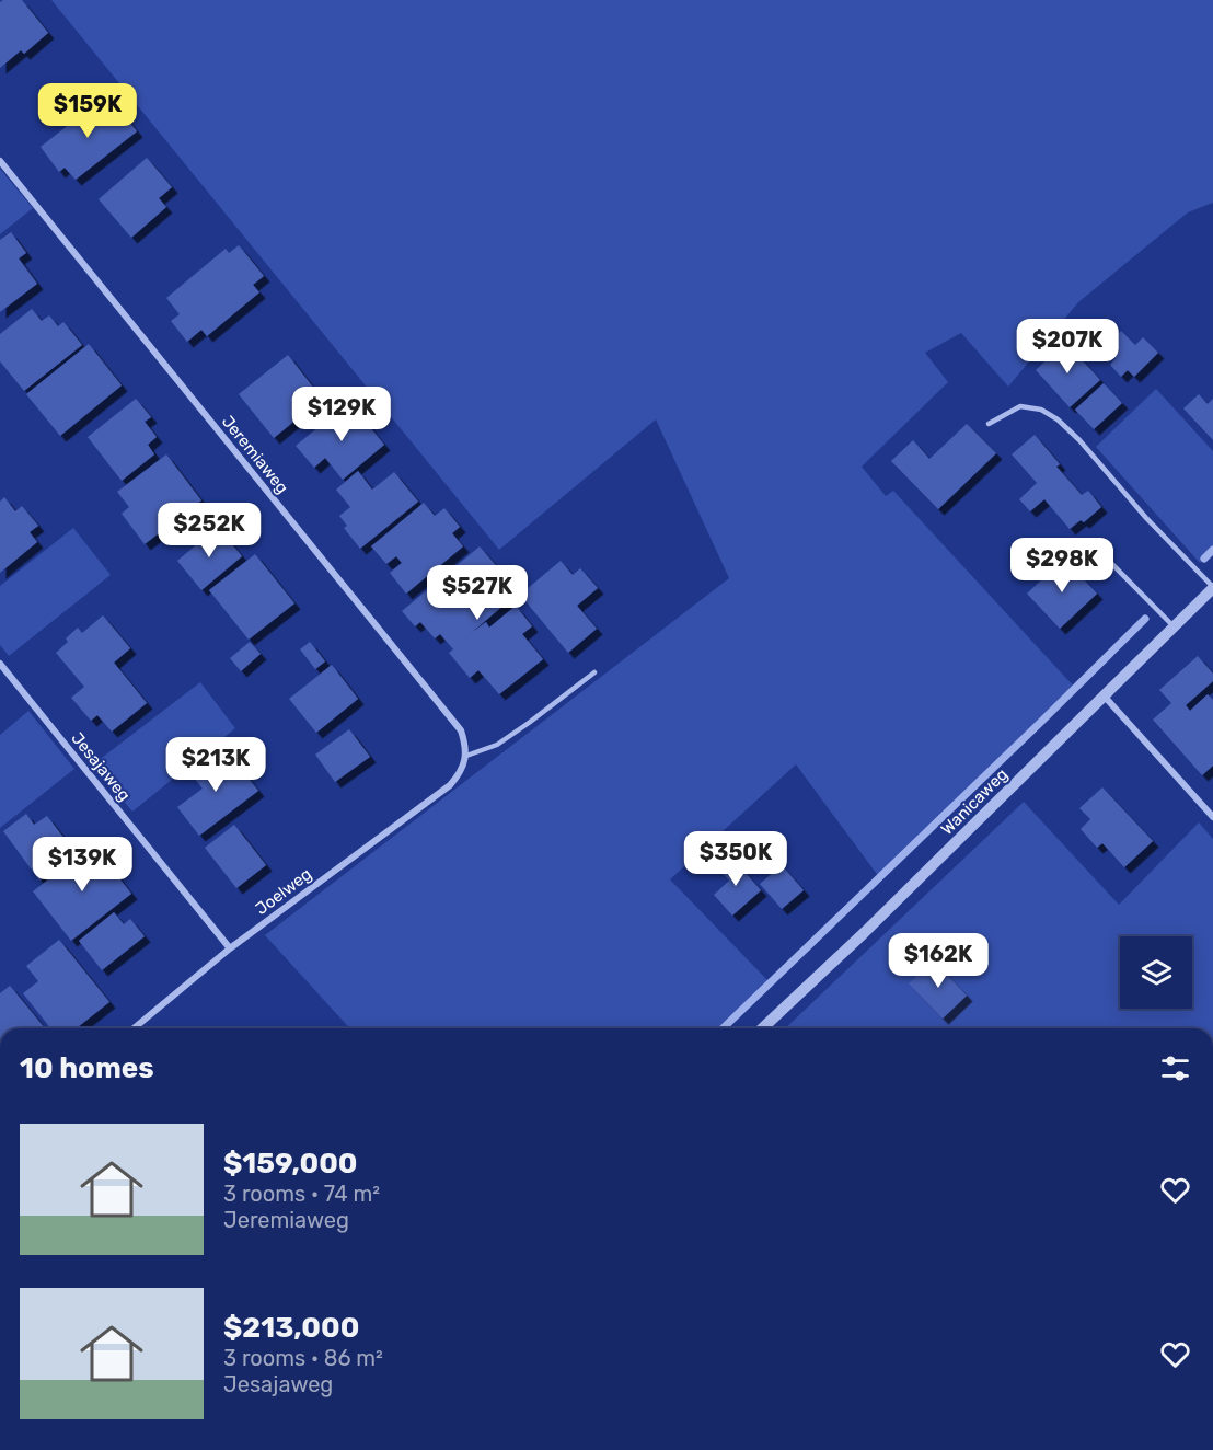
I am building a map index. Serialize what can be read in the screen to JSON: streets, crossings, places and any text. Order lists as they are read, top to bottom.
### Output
{
  "streets": {
    "street": [
      "Jeremiaweg",
      "Jesajaweg",
      "Wanicaweg",
      "Joelweg"
    ]
  },
  "crossings": [
    ["Jeremiaweg", "Joelweg"],
    ["Jesajaweg", "Joelweg"]
  ],
  "page": {
    "price": [
      "$159K",
      "$207K",
      "$129K",
      "$252K",
      "$298K",
      "$527K",
      "$213K",
      "$350K",
      "$139K",
      "$162K"
    ],
    "heading": "10 homes",
    "list": [
      {
        "name": "$159,000",
        "note": "3 rooms · 74 m² · Jeremiaweg"
      },
      {
        "name": "$213,000",
        "note": "3 rooms · 86 m² · Jesajaweg"
      }
    ]
  }
}
